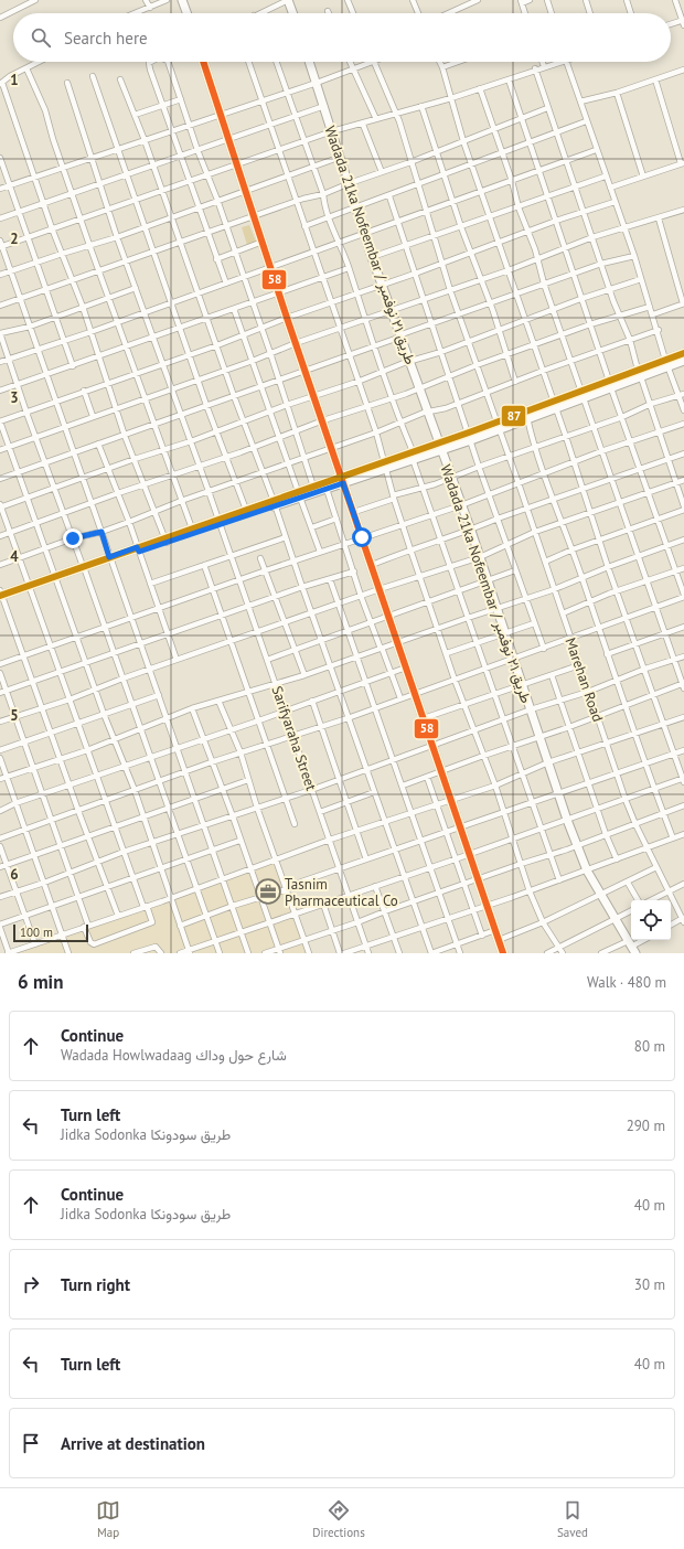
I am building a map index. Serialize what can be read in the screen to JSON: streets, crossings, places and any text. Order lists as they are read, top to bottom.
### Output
{
  "streets": {
    "street": ["Wadada 21ka Nofeembar / طريق ٢١ نوفمبر", "Marehan Road", "Sarifyaraha Street"]
  },
  "places": {
    "office": ["Tasnim Pharmaceutical Co"]
  },
  "lines": ["transit line 58", "transit line 87"],
  "scale_bar": "100 m",
  "page": {
    "search": "Search here",
    "scale": "100 m",
    "heading": ["6 min", "Walk · 480 m"],
    "list": [
      ["Continue", "Wadada Howlwadaag شارع حول وداك", "80 m"],
      ["Turn left", "Jidka Sodonka طريق سودونكا", "290 m"],
      ["Continue", "Jidka Sodonka طريق سودونكا", "40 m"],
      ["Turn right", "30 m"],
      ["Turn left", "40 m"],
      "Arrive at destination"
    ],
    "nav": ["Map", "Directions", "Saved"]
  },
  "grid": {
    "rows": [
      "1",
      "2",
      "3",
      "4",
      "5",
      "6"
    ]
  }
}
